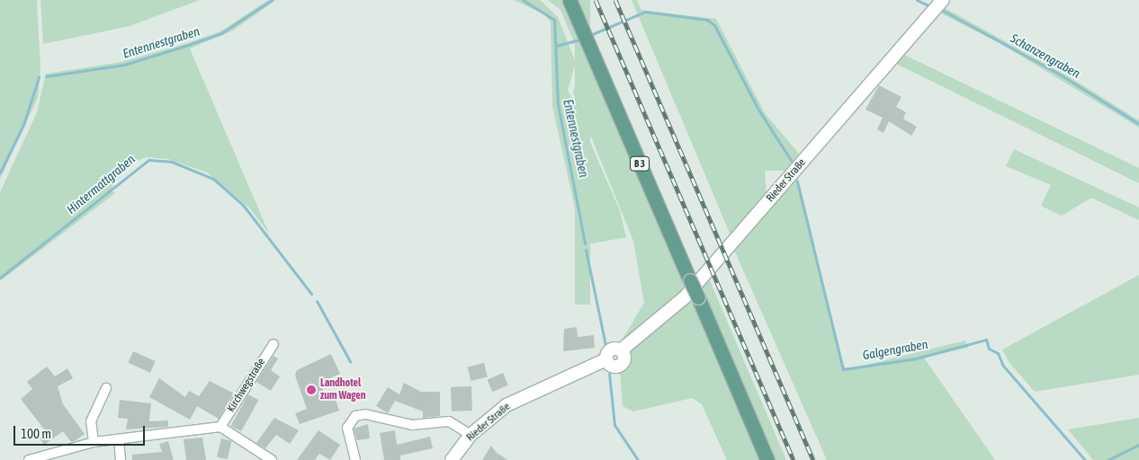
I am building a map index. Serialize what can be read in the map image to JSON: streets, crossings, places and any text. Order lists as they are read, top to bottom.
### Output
{
  "streets": {
    "main road": ["B 3"],
    "street": ["Rieder Straße", "Kirchwegstraße"]
  },
  "water": [
    "Entennestgraben",
    "Schanzengraben",
    "Hintermattgraben",
    "Galgengraben"
  ],
  "places": ["Landhotel zum Wagen"],
  "scale_bar": "100 m"
}
